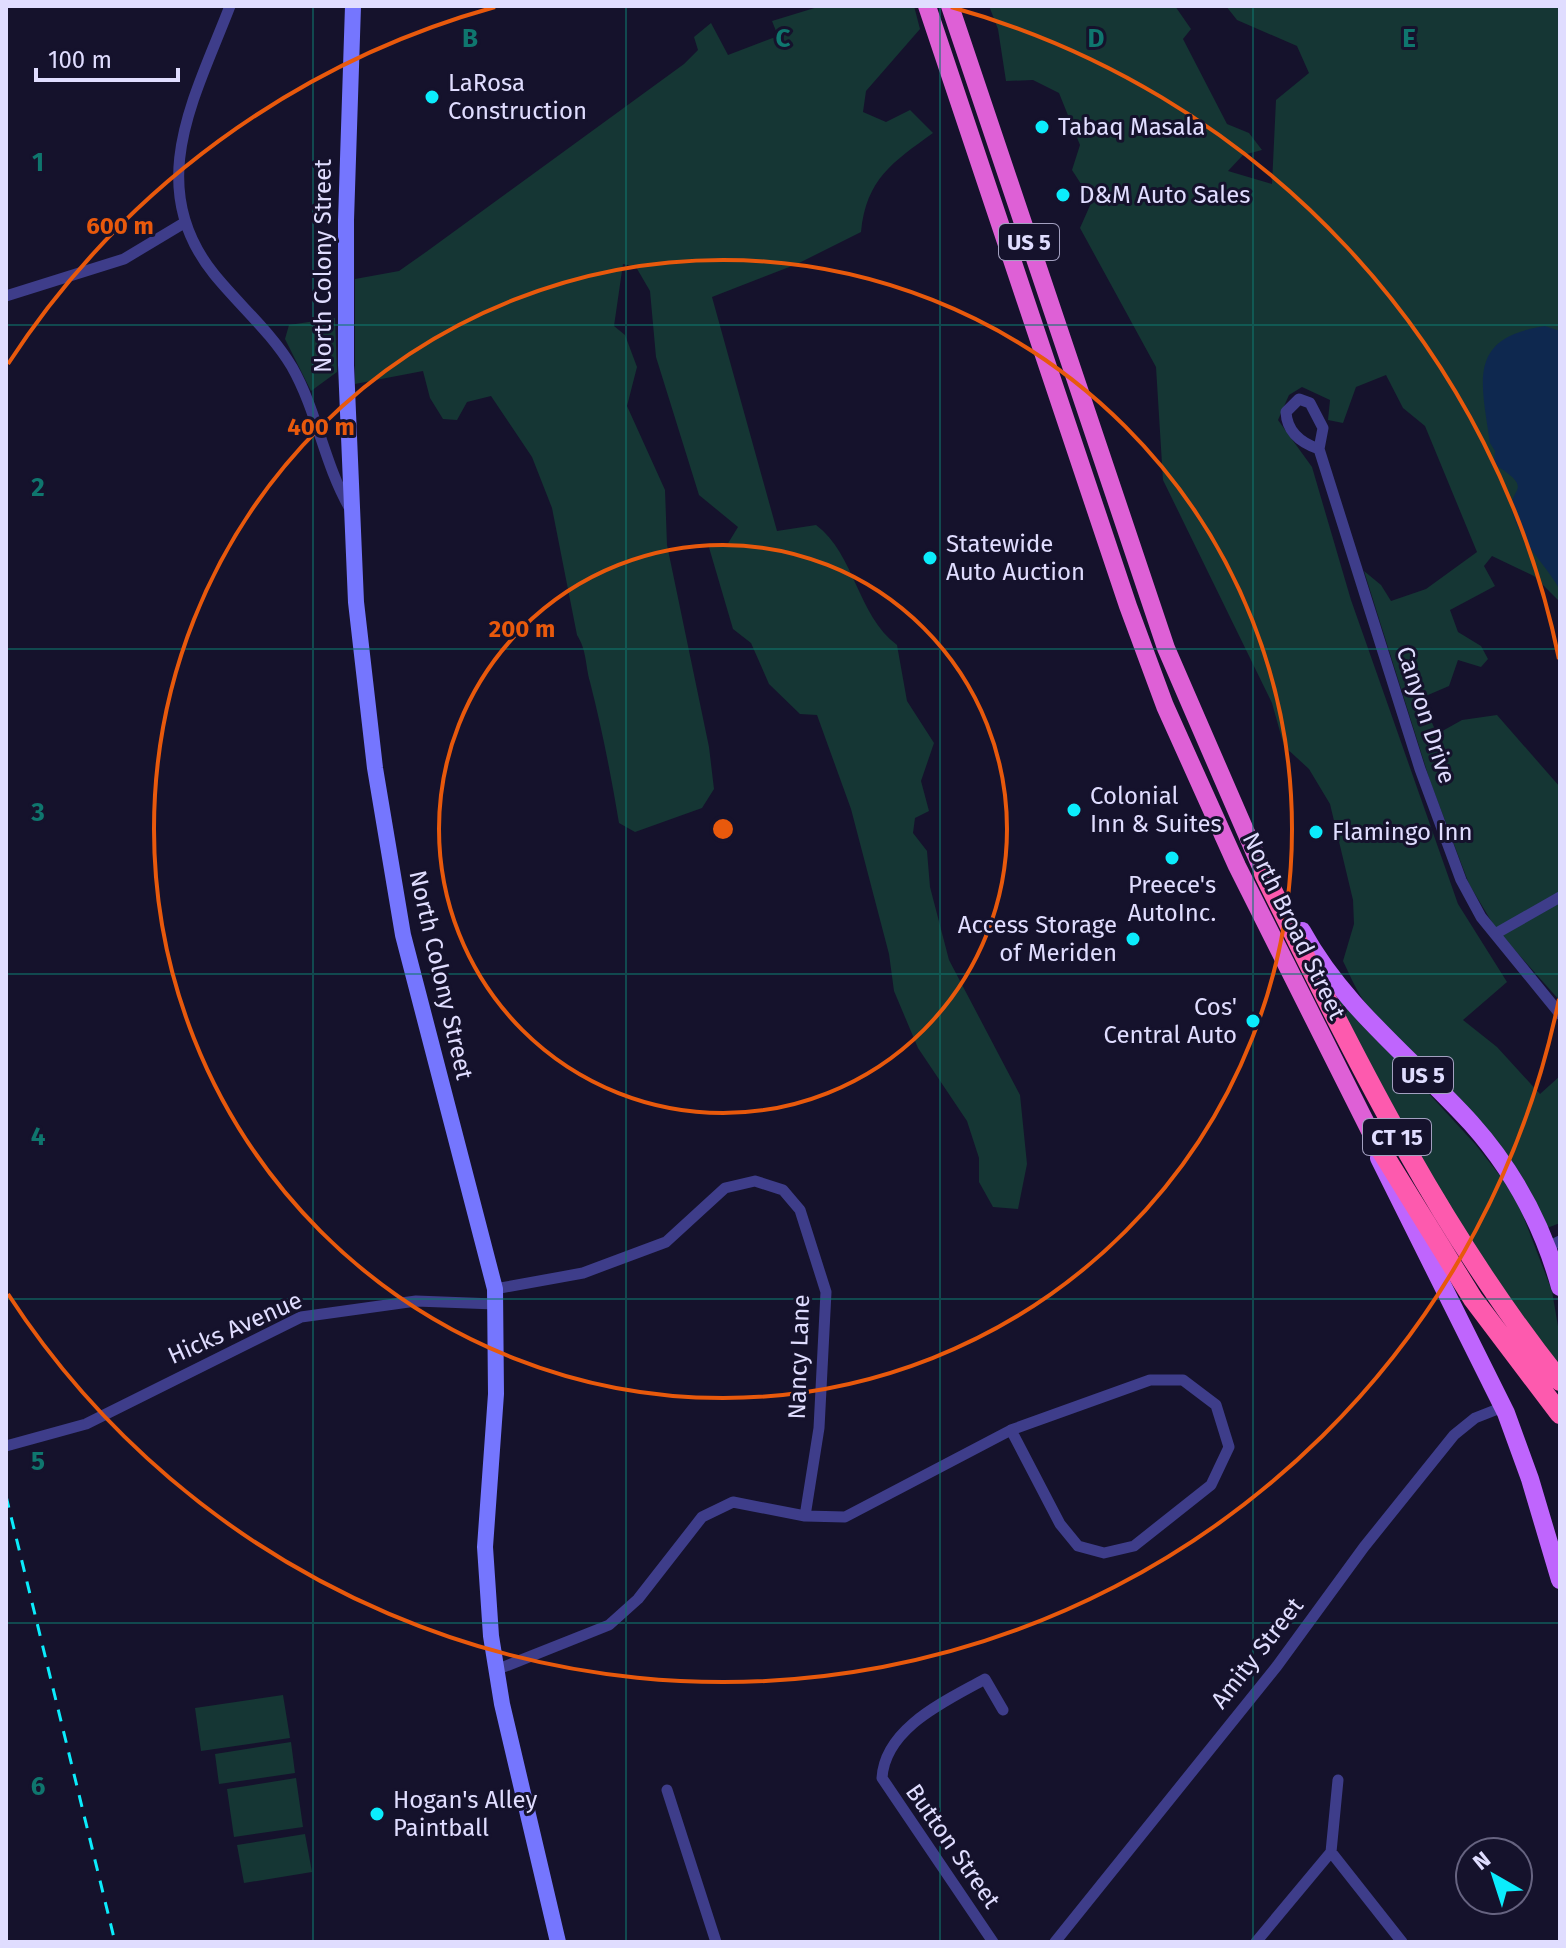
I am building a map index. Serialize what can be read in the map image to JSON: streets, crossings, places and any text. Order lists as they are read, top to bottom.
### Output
{
  "streets": {
    "highway": ["US 5", "North Broad Street", "CT 15"],
    "main road": ["North Colony Street"],
    "street": [
      "Canyon Drive",
      "Hicks Avenue",
      "Nancy Lane",
      "Amity Street",
      "Button Street"
    ]
  },
  "crossings": [
    ["North Colony Street", "Hicks Avenue"],
    ["North Colony Street", "Nancy Lane"],
    ["North Broad Street", "CT 15"],
    ["North Broad Street", "Amity Street"],
    ["Hicks Avenue", "Nancy Lane"]
  ],
  "places": [
    "LaRosa Construction",
    "Tabaq Masala",
    "D&M Auto Sales",
    "Statewide Auto Auction",
    "Colonial Inn & Suites",
    "Flamingo Inn",
    "Preece's AutoInc.",
    "Access Storage of Meriden",
    "Cos' Central Auto",
    "Hogan's Alley Paintball"
  ],
  "scale_bar": "100 m",
  "north": "top left",
  "grid": {
    "columns": [
      "B",
      "C",
      "D",
      "E"
    ],
    "rows": [
      "1",
      "2",
      "3",
      "4",
      "5",
      "6"
    ]
  },
  "rings": ["600 m", "400 m", "200 m"]
}
